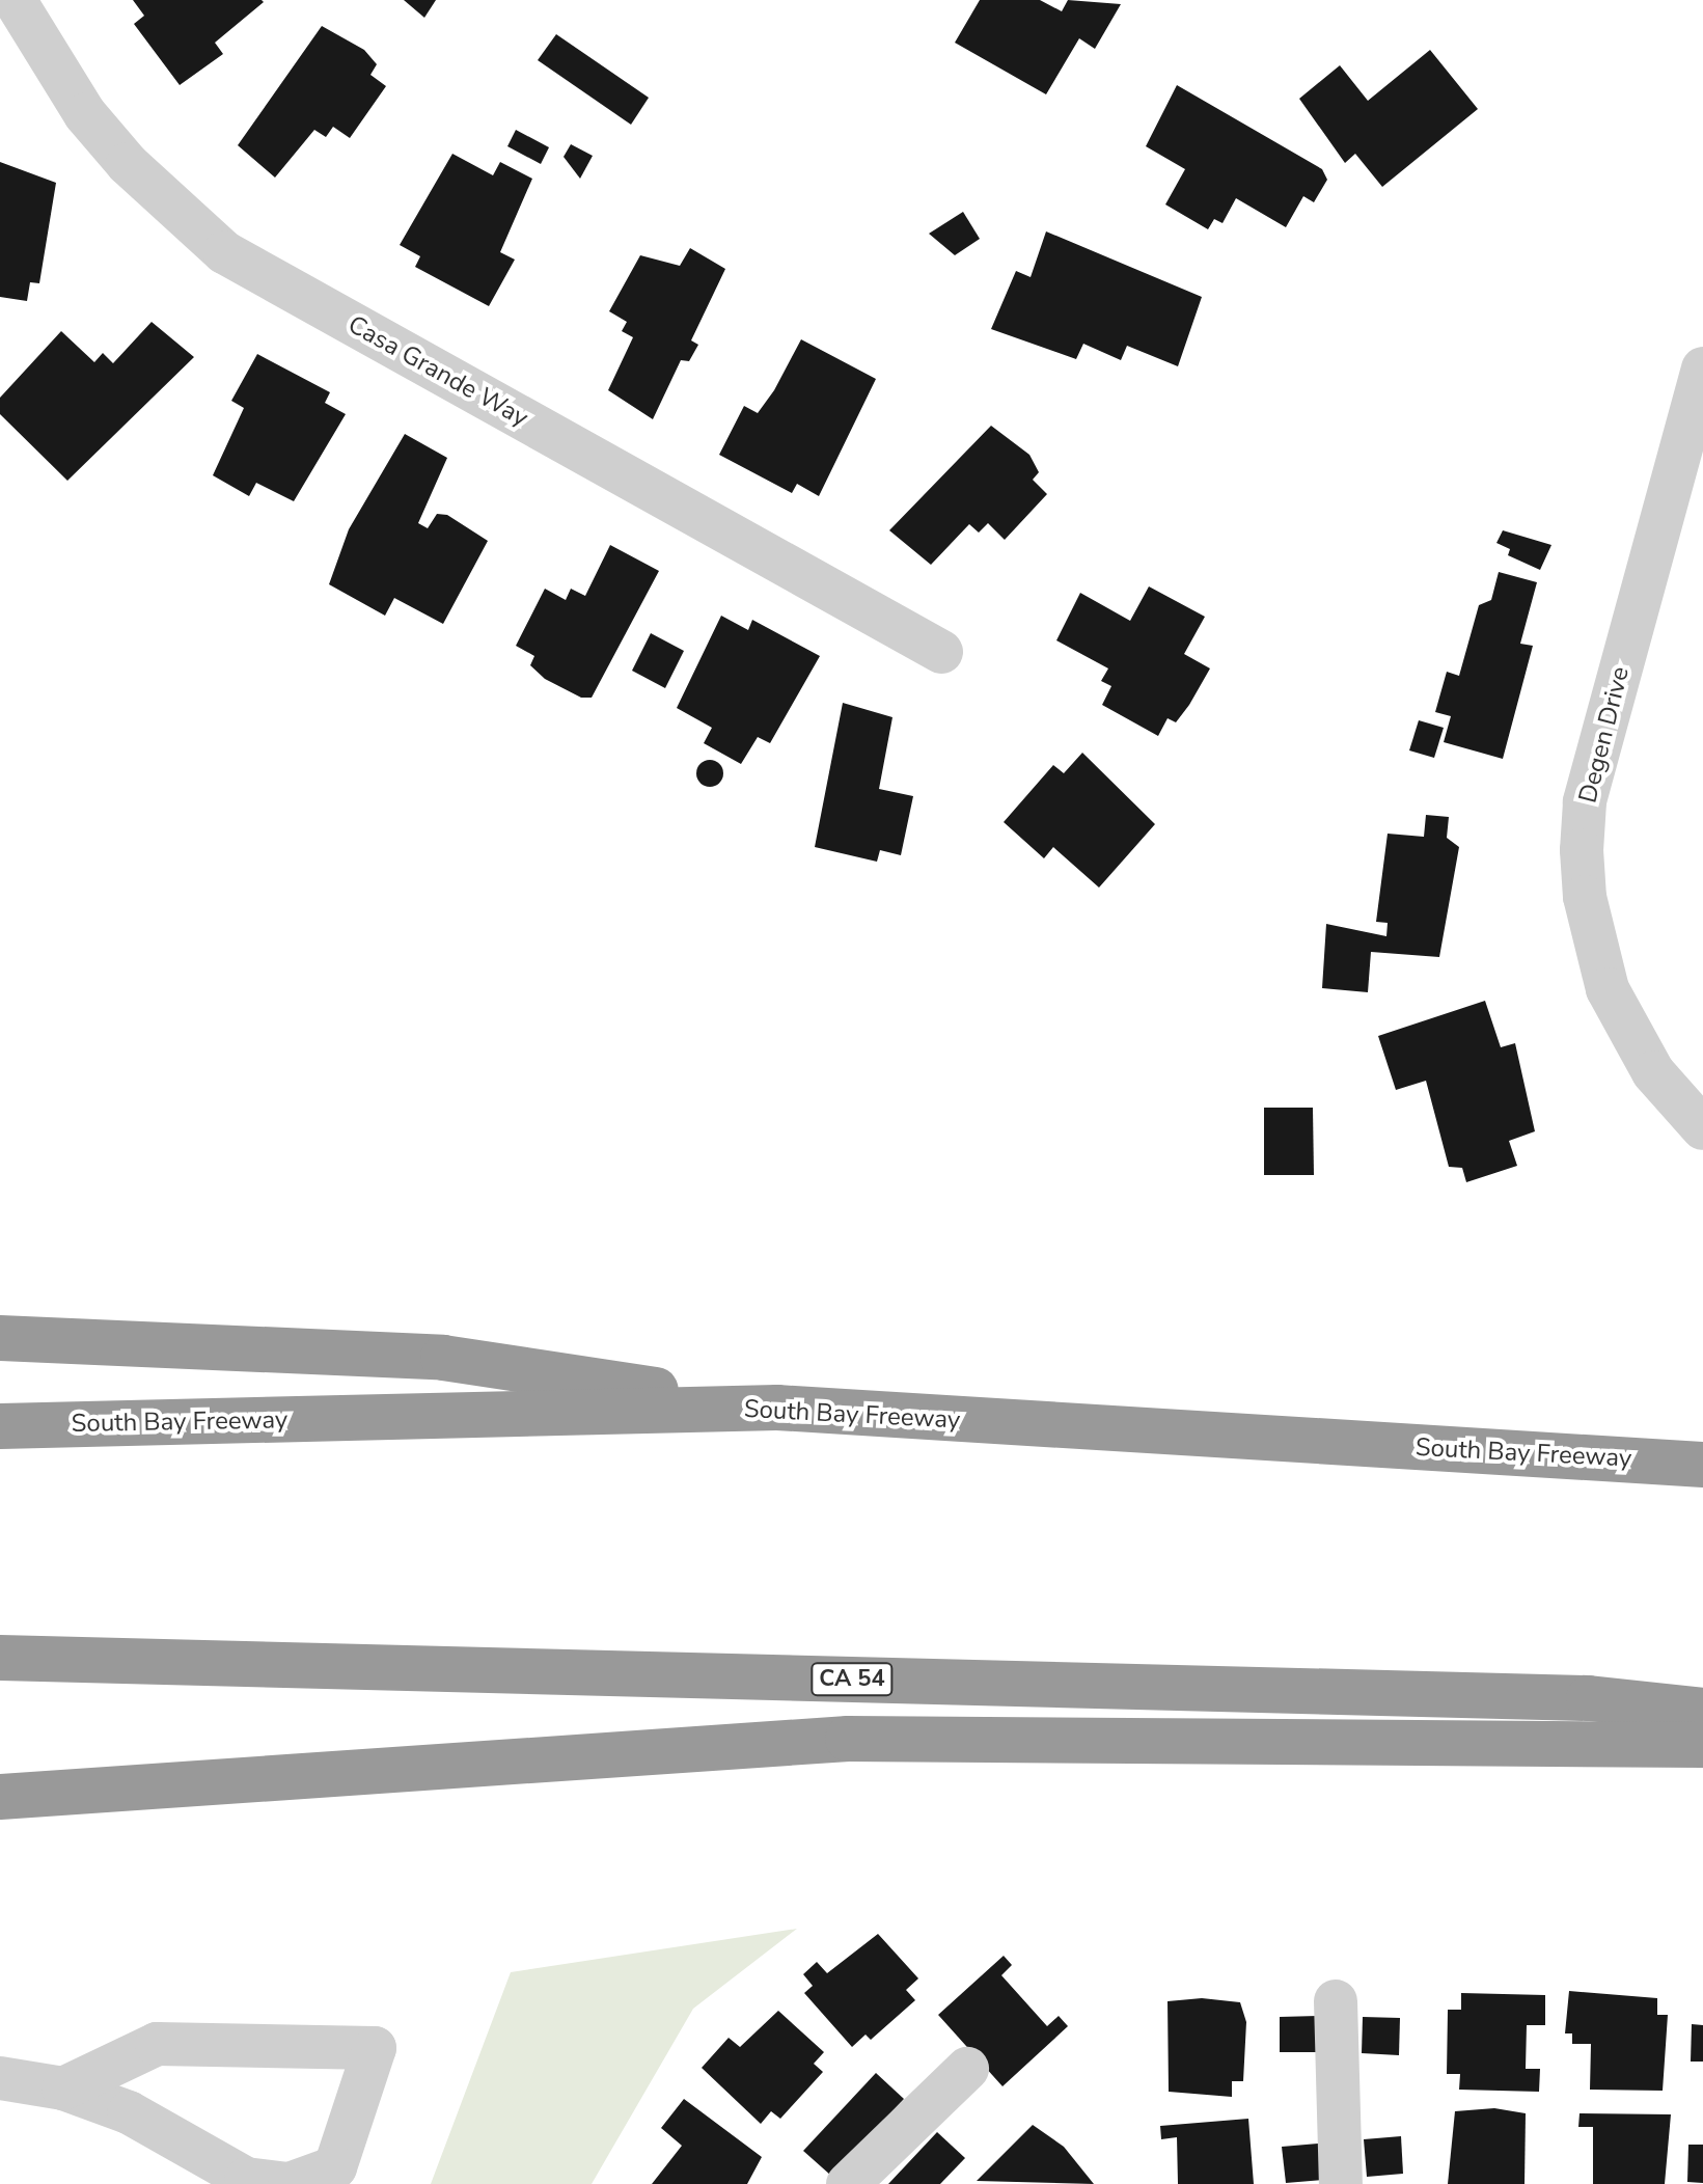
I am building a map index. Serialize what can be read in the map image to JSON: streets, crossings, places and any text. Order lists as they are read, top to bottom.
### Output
{
  "streets": {
    "highway": ["South Bay Freeway", "CA 54"],
    "street": ["Casa Grande Way", "Degen Drive"]
  }
}
